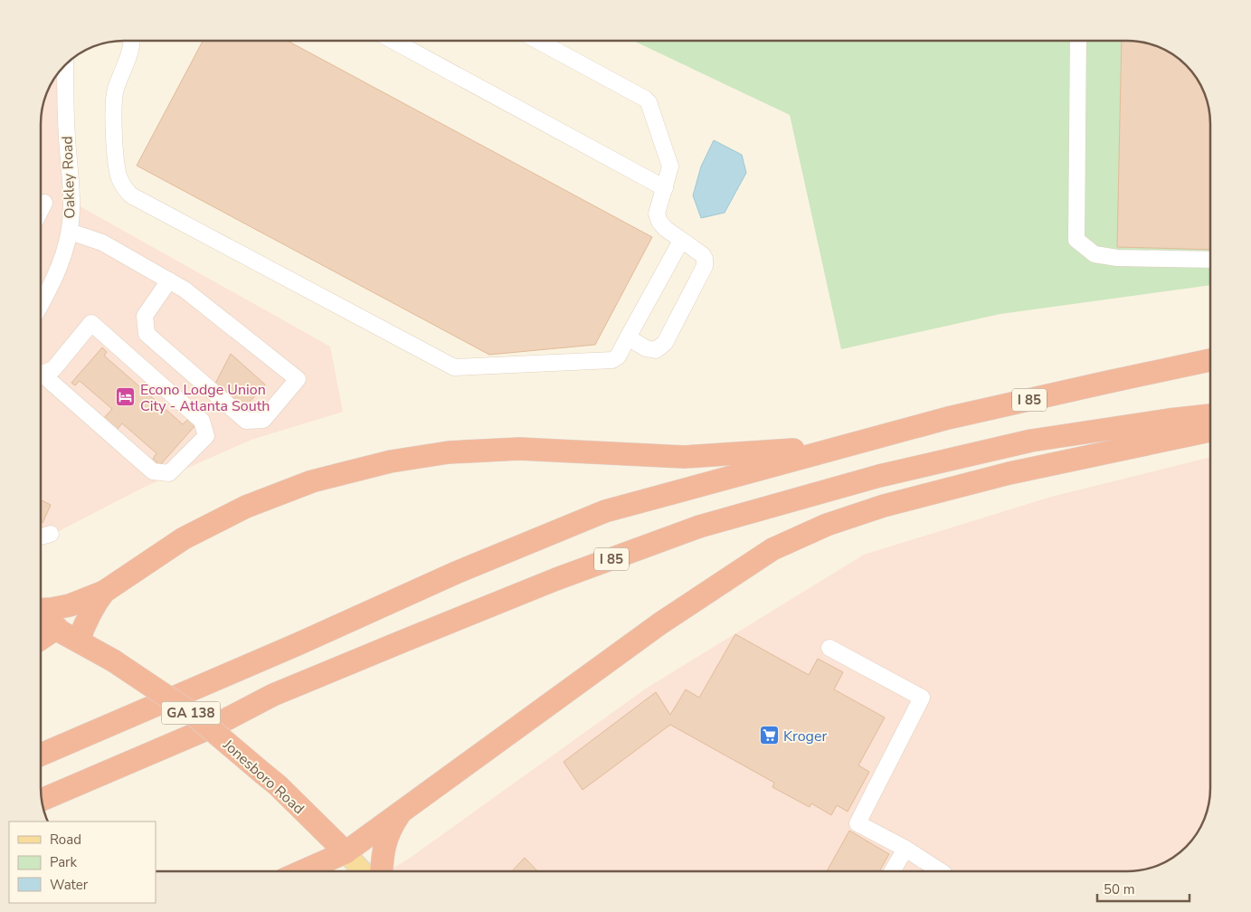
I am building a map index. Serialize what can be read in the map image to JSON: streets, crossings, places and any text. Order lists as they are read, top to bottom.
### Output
{
  "streets": {
    "highway": ["I 85", "GA 138", "Jonesboro Road"],
    "street": ["Oakley Road"]
  },
  "places": {
    "hotel": ["Econo Lodge Union City - Atlanta South"],
    "supermarket": ["Kroger"]
  },
  "legend": ["Road", "Park", "Water"],
  "scale_bar": "50 m"
}
